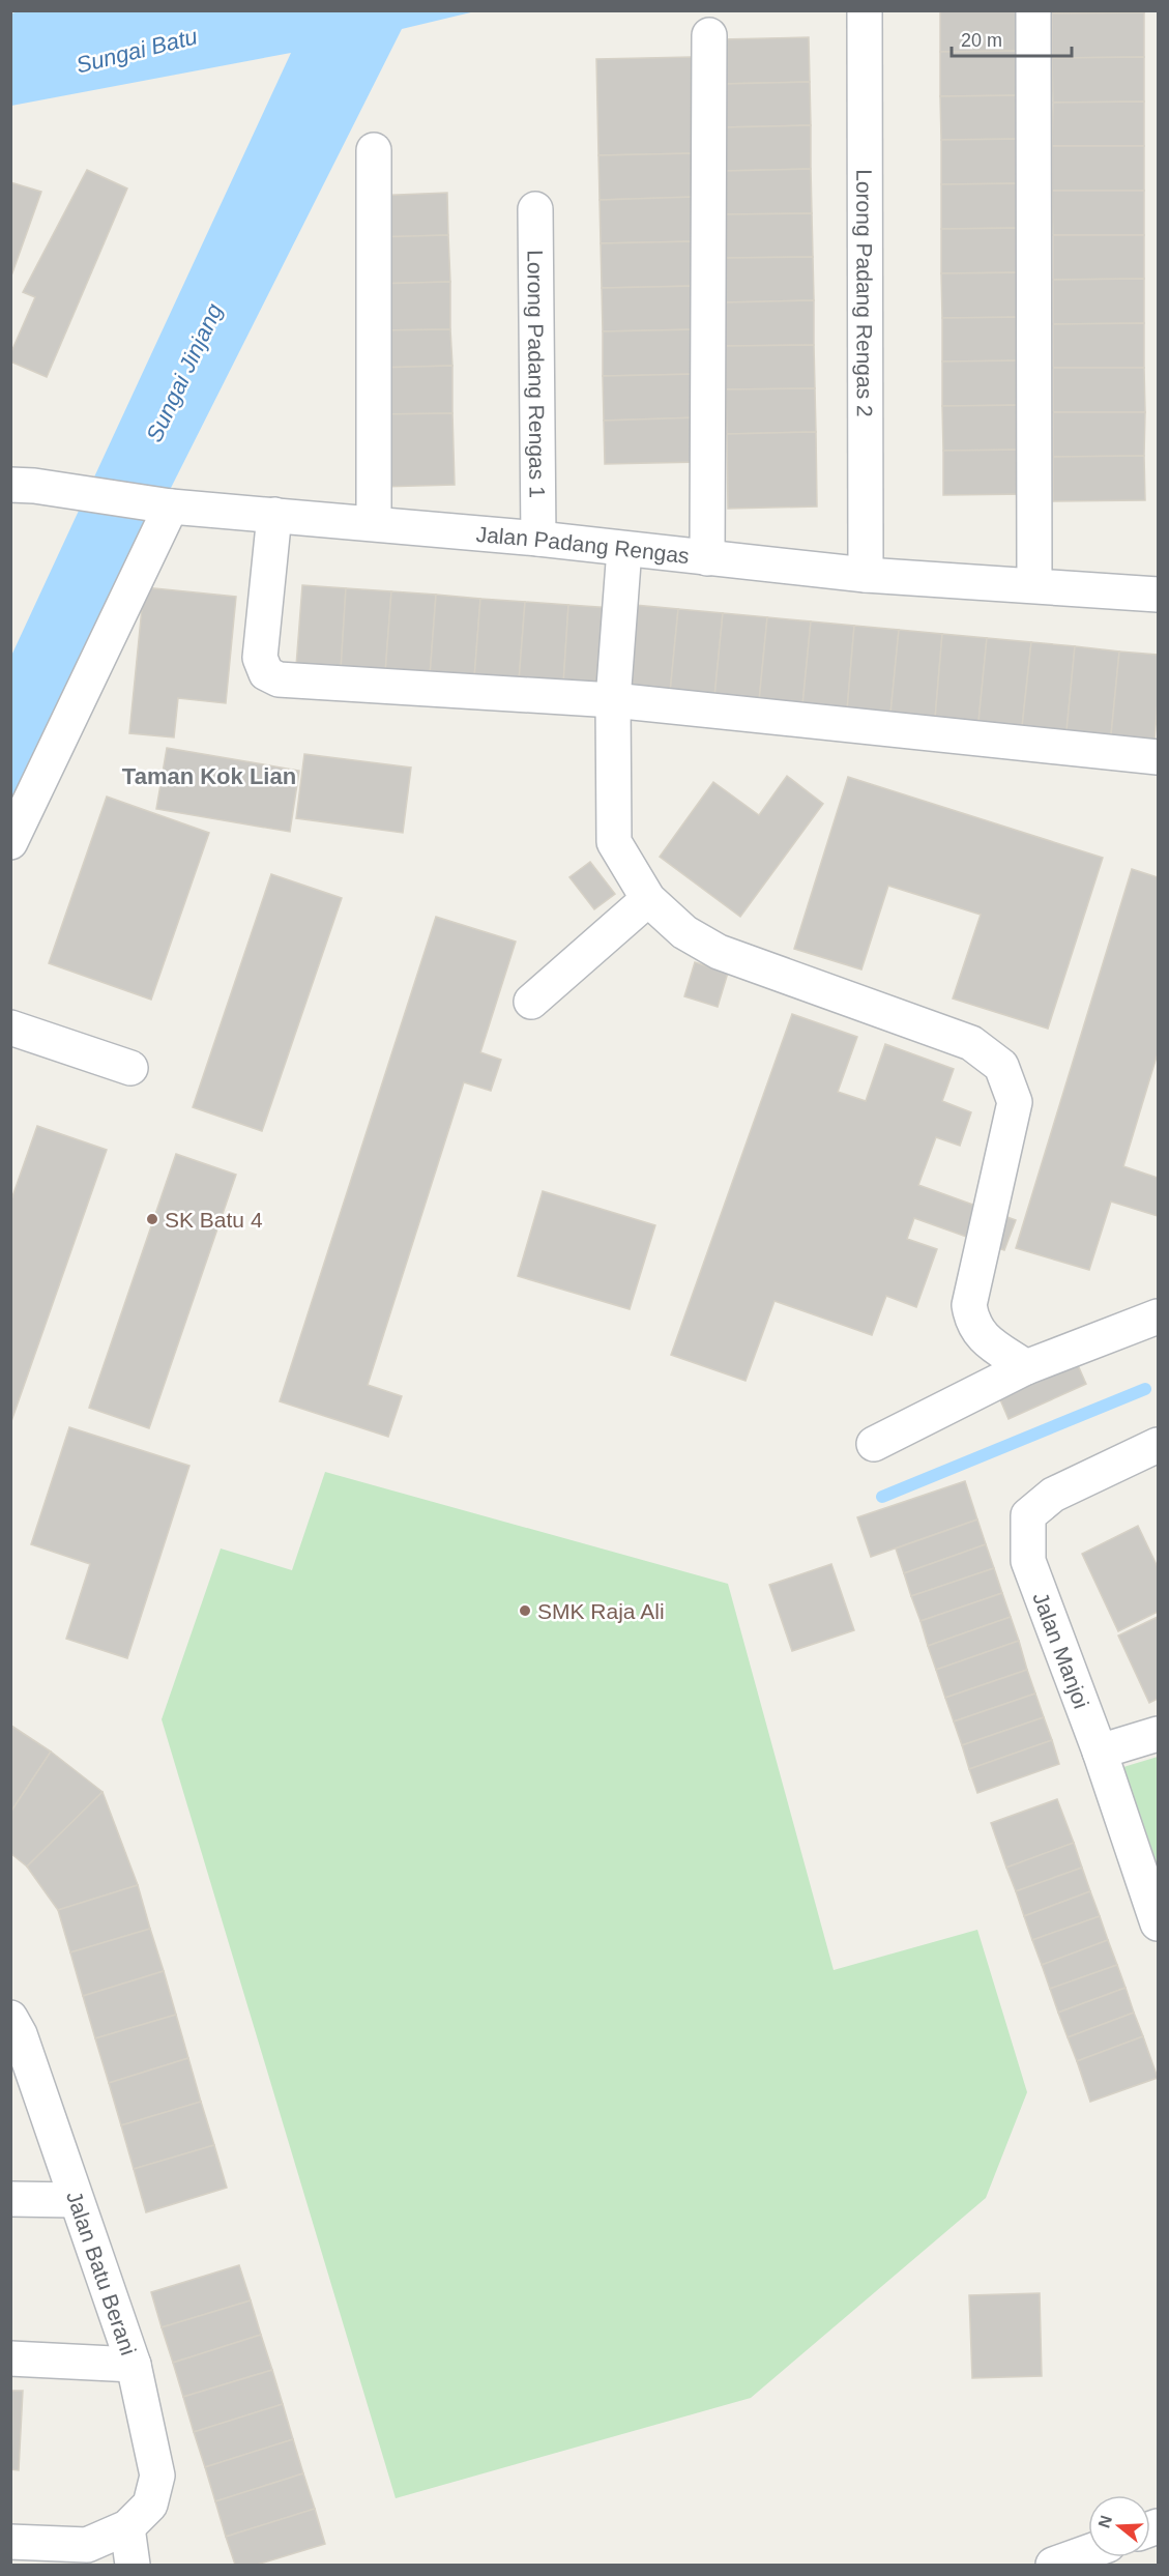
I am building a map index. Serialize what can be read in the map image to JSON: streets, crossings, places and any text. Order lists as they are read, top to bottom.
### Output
{
  "streets": {
    "street": [
      "Lorong Padang Rengas 2",
      "Lorong Padang Rengas 1",
      "Jalan Padang Rengas",
      "Jalan Manjoi",
      "Jalan Batu Berani"
    ]
  },
  "crossings": [
    ["Lorong Padang Rengas 2", "Jalan Padang Rengas"],
    ["Lorong Padang Rengas 1", "Jalan Padang Rengas"]
  ],
  "districts": ["Taman Kok Lian"],
  "water": ["Sungai Batu", "Sungai Jinjang"],
  "places": ["SK Batu 4", "SMK Raja Ali"],
  "scale_bar": "20 m",
  "north": "left"
}
